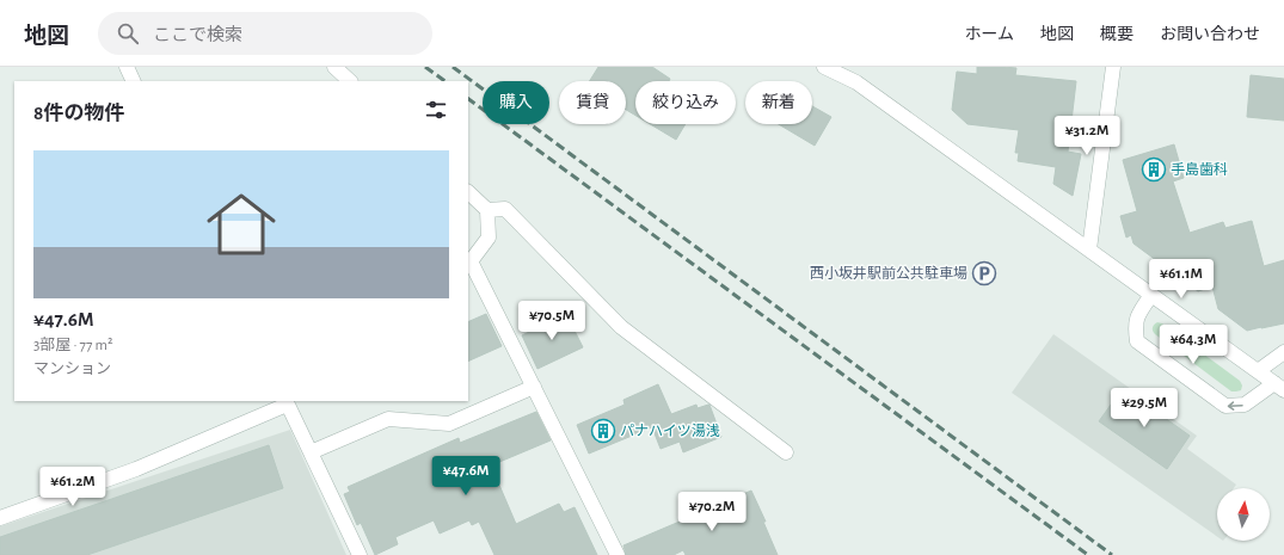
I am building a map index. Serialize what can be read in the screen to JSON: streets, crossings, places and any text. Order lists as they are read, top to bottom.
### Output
{
  "places": {
    "building": ["手島歯科", "パナハイツ湯浅"],
    "parking": ["西小坂井駅前公共駐車場"]
  },
  "north": "top",
  "page": {
    "header": "地図",
    "search": "ここで検索",
    "nav": [
      "ホーム",
      "地図",
      "概要",
      "お問い合わせ"
    ],
    "chip": [
      "購入",
      "賃貸",
      "絞り込み",
      "新着"
    ],
    "heading": "8件の物件",
    "price": [
      "¥31.2M",
      "¥61.1M",
      "¥70.5M",
      "¥64.3M",
      "¥29.5M",
      "¥47.6M",
      "¥61.2M",
      "¥70.2M"
    ],
    "list": [
      {
        "name": "¥47.6M",
        "note": "3部屋 · 77 m² · マンション"
      }
    ]
  }
}
